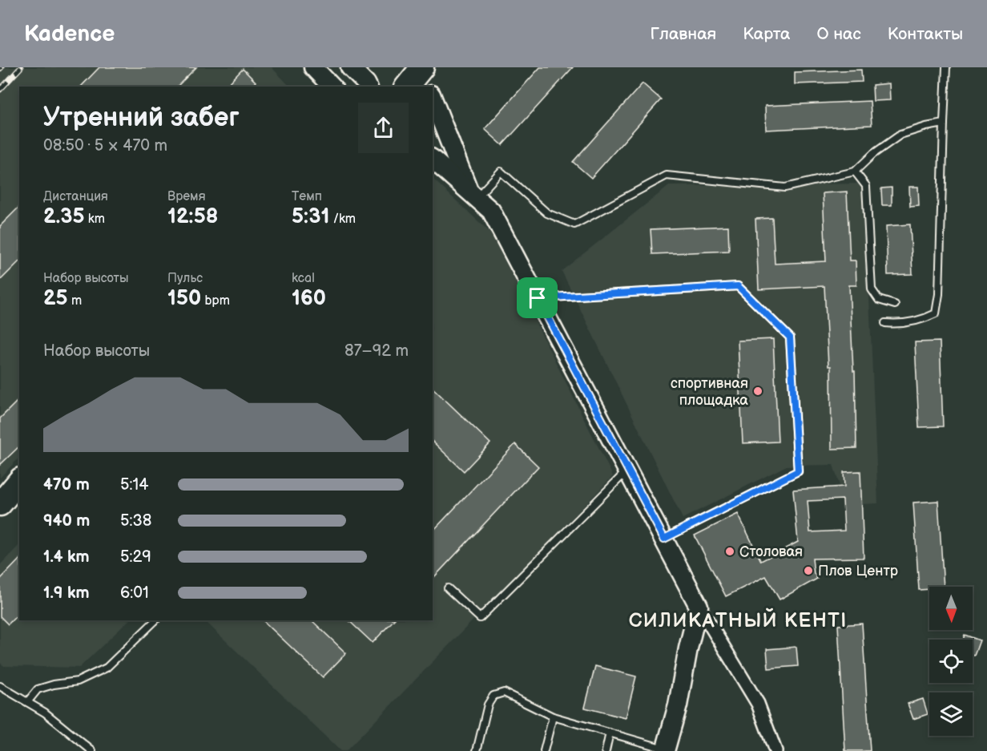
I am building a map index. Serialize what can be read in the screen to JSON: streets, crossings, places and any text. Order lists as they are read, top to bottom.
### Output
{
  "districts": ["СИЛИКАТНЫЙ КЕНТІ"],
  "places": ["спортивная площадка", "Столовая", "Плов Центр"],
  "north": "bottom",
  "page": {
    "header": "Kadence",
    "nav": [
      "Главная",
      "Карта",
      "О нас",
      "Контакты"
    ],
    "heading": ["Утренний забег", "08:50 · 5 × 470 m"],
    "stats": [
      ["Дистанция", "2.35 km"],
      ["Время", "12:58"],
      ["Темп", "5:31 /km"],
      ["Набор высоты", "25 m"],
      ["Пульс", "150 bpm"],
      ["kcal", "160"]
    ],
    "chart": ["Набор высоты", "87–92 m"],
    "list": [
      {
        "name": "470 m",
        "note": "5:14"
      },
      {
        "name": "940 m",
        "note": "5:38"
      },
      {
        "name": "1.4 km",
        "note": "5:29"
      },
      {
        "name": "1.9 km",
        "note": "6:01"
      }
    ]
  }
}
